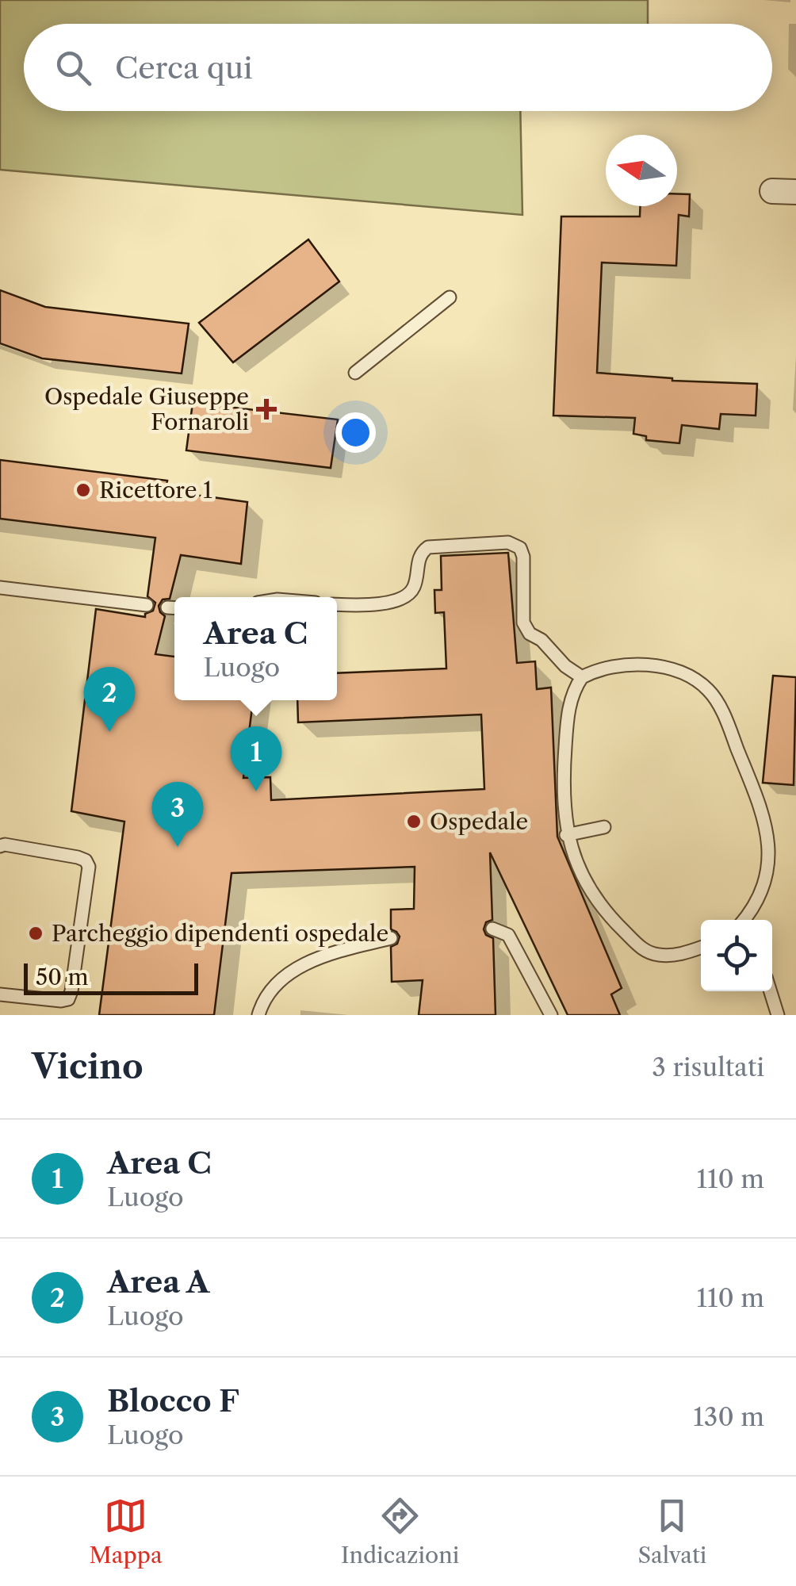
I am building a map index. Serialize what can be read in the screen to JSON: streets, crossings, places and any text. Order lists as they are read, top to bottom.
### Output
{
  "places": {
    "health": ["Ospedale Giuseppe Fornaroli"],
    "other": ["Ricettore 1", "Ospedale", "Parcheggio dipendenti ospedale"]
  },
  "scale_bar": "50 m",
  "north": "left",
  "page": {
    "search": "Cerca qui",
    "popup": ["Area C", "Luogo"],
    "pins": ["2", "1", "3"],
    "scale": "50 m",
    "heading": ["Vicino", "3 risultati"],
    "list": [
      {
        "mark": "1",
        "name": "Area C",
        "note": "Luogo",
        "value": "110 m"
      },
      {
        "mark": "2",
        "name": "Area A",
        "note": "Luogo",
        "value": "110 m"
      },
      {
        "mark": "3",
        "name": "Blocco F",
        "note": "Luogo",
        "value": "130 m"
      }
    ],
    "nav": ["Mappa", "Indicazioni", "Salvati"]
  }
}
